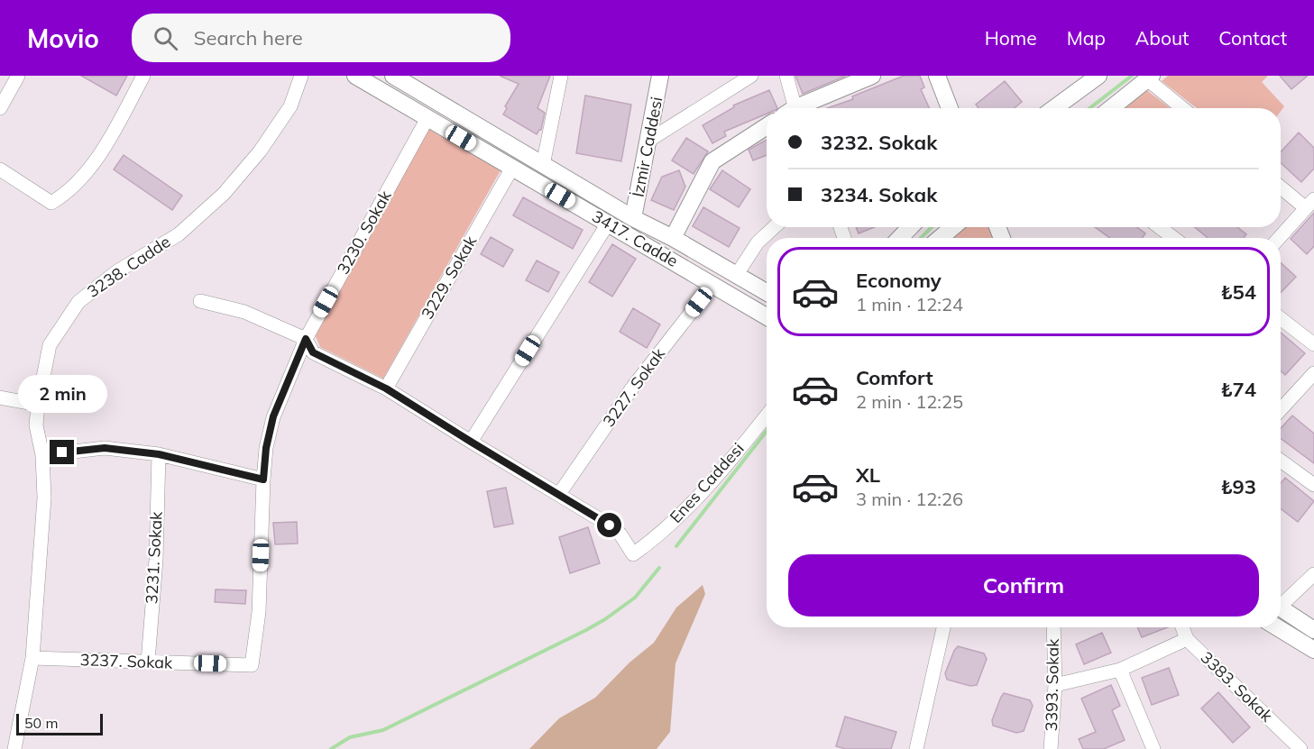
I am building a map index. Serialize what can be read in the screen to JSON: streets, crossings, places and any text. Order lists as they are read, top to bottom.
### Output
{
  "streets": {
    "street": [
      "İzmir Caddesi",
      "3230. Sokak",
      "3417. Cadde",
      "3238. Cadde",
      "3229. Sokak",
      "3227. Sokak",
      "Enes Caddesi",
      "3231. Sokak",
      "3237. Sokak",
      "3393. Sokak",
      "3383. Sokak"
    ]
  },
  "crossings": [
    ["İzmir Caddesi", "3417. Cadde"],
    ["3230. Sokak", "3417. Cadde"],
    ["3230. Sokak", "3237. Sokak"],
    ["3417. Cadde", "3229. Sokak"],
    ["3417. Cadde", "3227. Sokak"],
    ["3238. Cadde", "3237. Sokak"],
    ["3227. Sokak", "Enes Caddesi"],
    ["3231. Sokak", "3237. Sokak"]
  ],
  "scale_bar": "50 m",
  "page": {
    "header": "Movio",
    "search": "Search here",
    "nav": [
      "Home",
      "Map",
      "About",
      "Contact"
    ],
    "banner": ["3232. Sokak", "3234. Sokak"],
    "list": [
      {
        "name": "Economy",
        "note": "1 min · 12:24",
        "value": "₺54"
      },
      {
        "name": "Comfort",
        "note": "2 min · 12:25",
        "value": "₺74"
      },
      {
        "name": "XL",
        "note": "3 min · 12:26",
        "value": "₺93"
      }
    ],
    "bubble": "2 min",
    "buttons": "Confirm",
    "scale": "50 m"
  }
}
